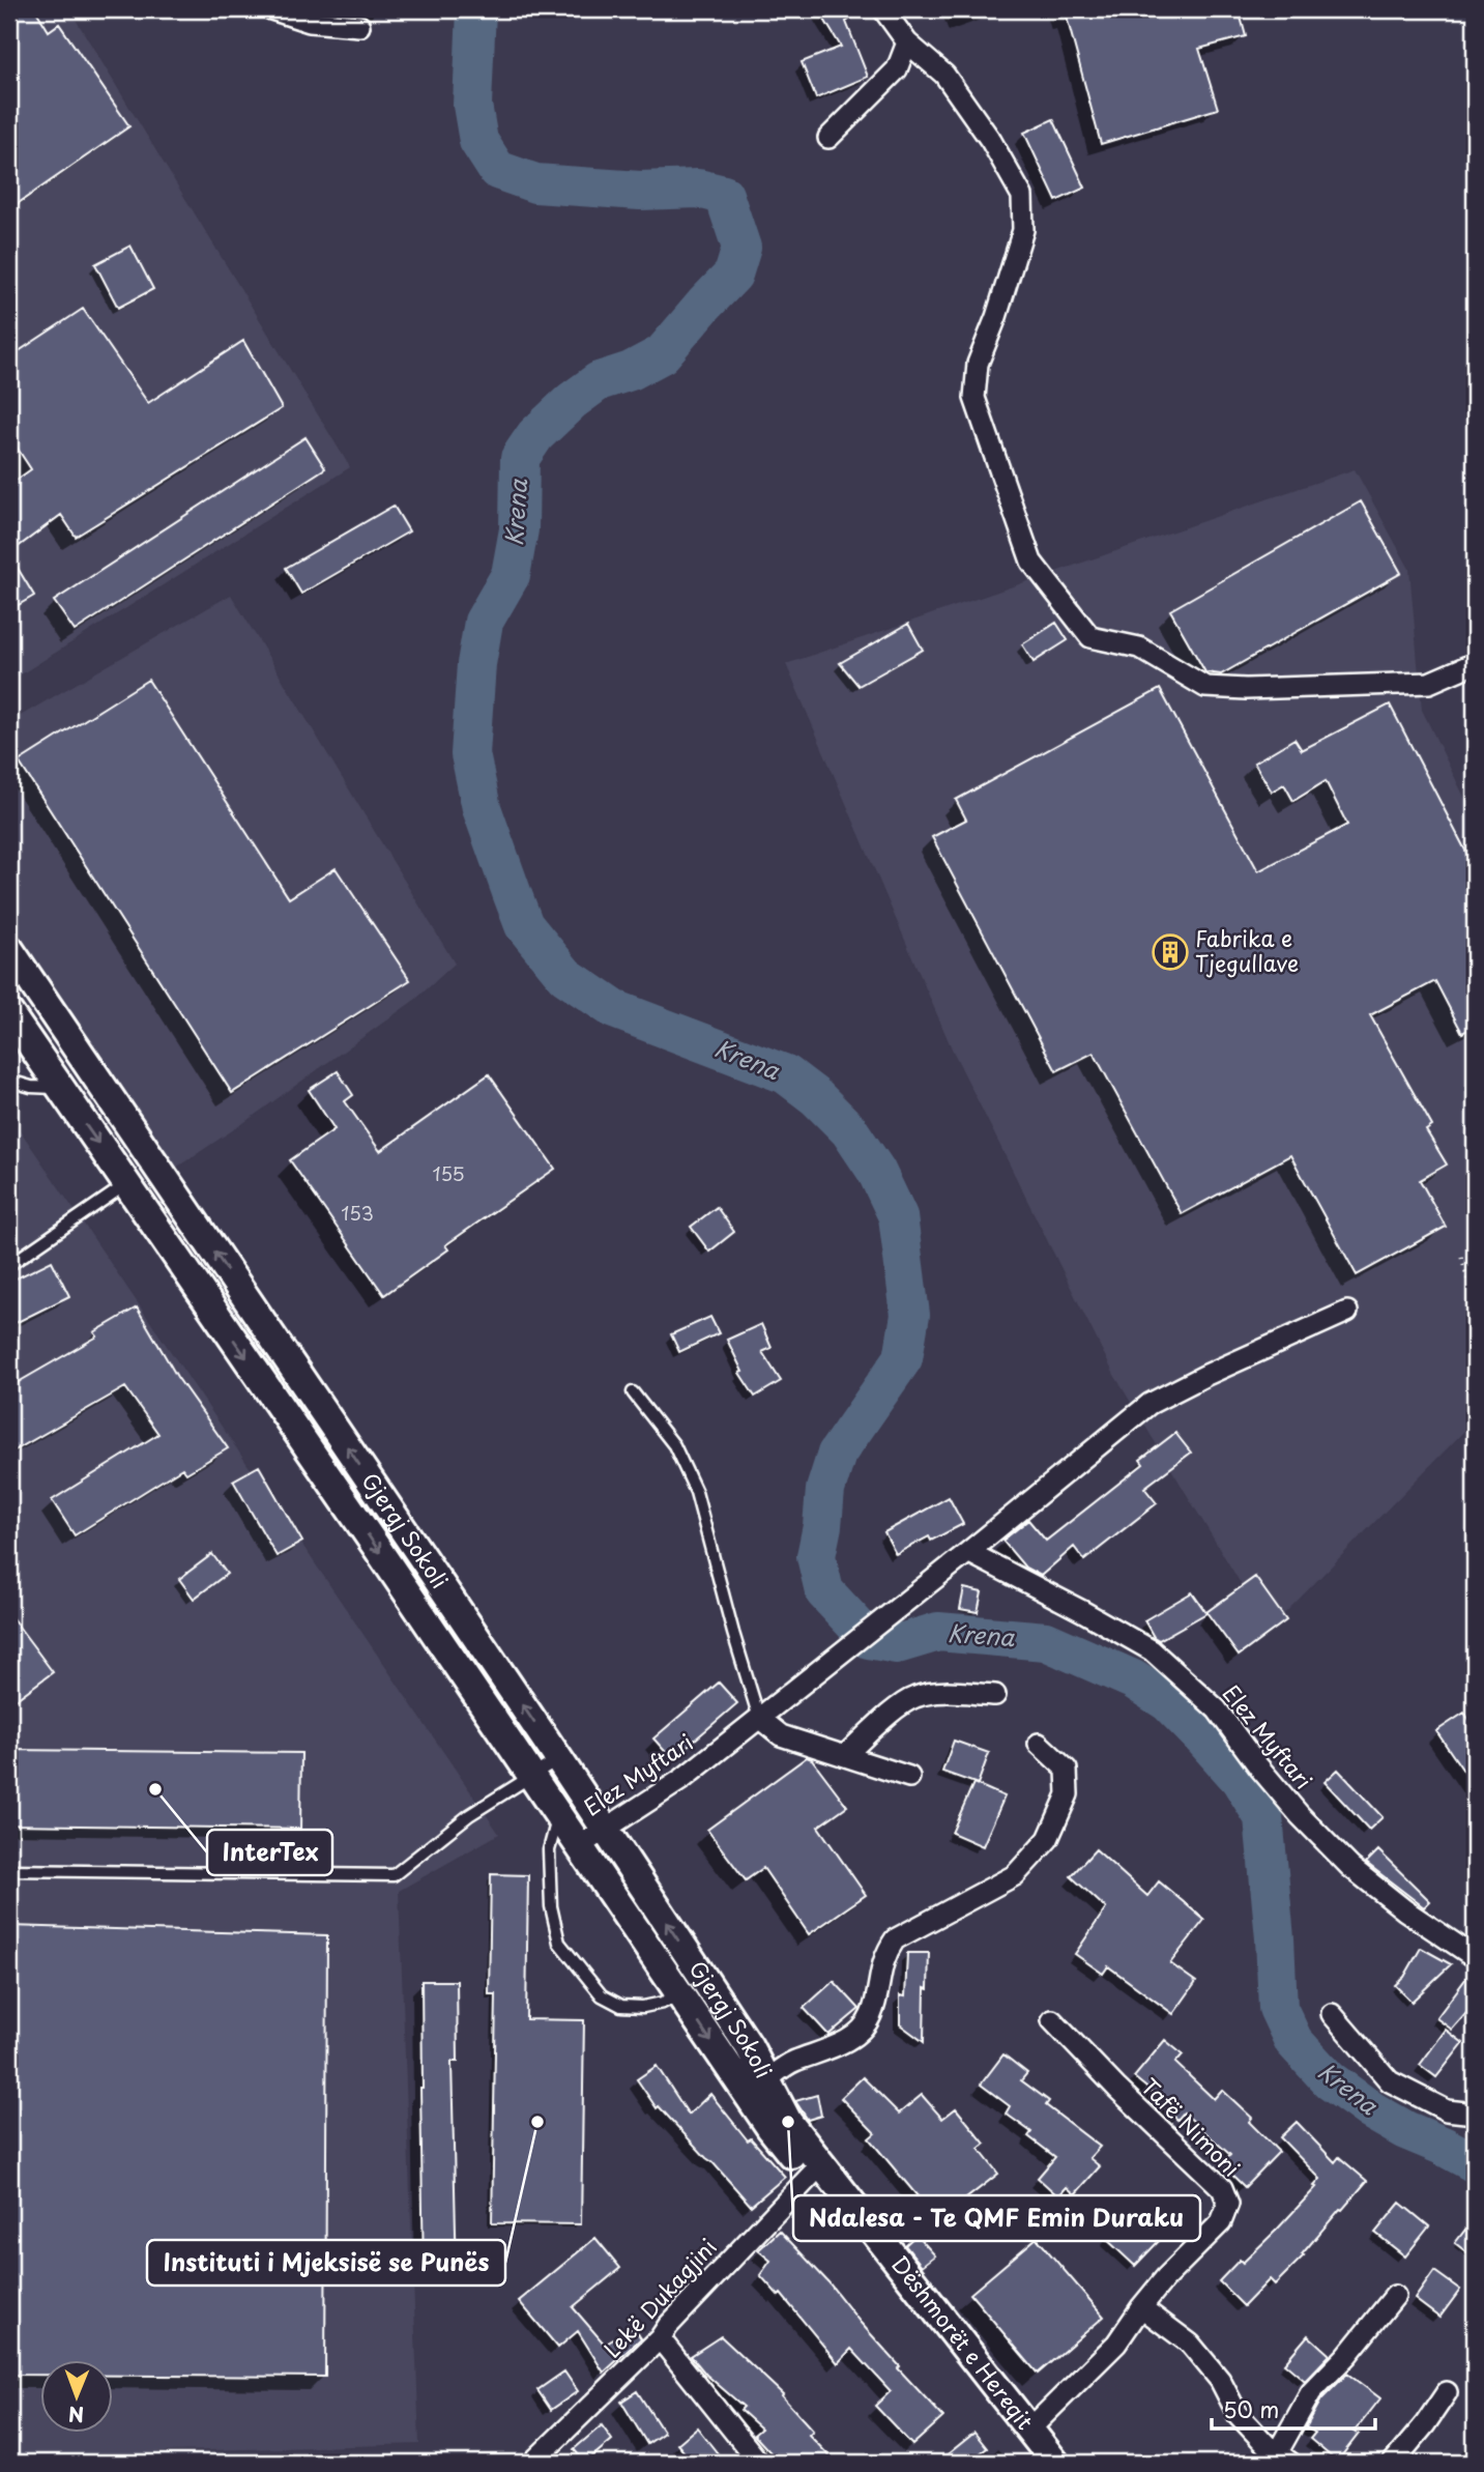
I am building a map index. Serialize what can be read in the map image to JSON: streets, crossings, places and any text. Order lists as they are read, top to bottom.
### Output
{
  "streets": {
    "main road": ["Gjergj Sokoli", "Dëshmorët e Hereqit"],
    "street": ["Elez Myftari", "Tafë Nimoni", "Lekë Dukagjini"]
  },
  "crossings": [
    ["Gjergj Sokoli", "Elez Myftari"],
    ["Gjergj Sokoli", "Dëshmorët e Hereqit"],
    ["Tafë Nimoni", "Dëshmorët e Hereqit"],
    ["Lekë Dukagjini", "Dëshmorët e Hereqit"]
  ],
  "water": ["Krena"],
  "places": {
    "building": ["Fabrika e Tjegullave"],
    "other": ["InterTex", "Instituti i Mjeksisë se Punës", "Ndalesa - Te QMF Emin Duraku"]
  },
  "house_numbers": ["155", "153"],
  "scale_bar": "50 m",
  "north": "bottom"
}
